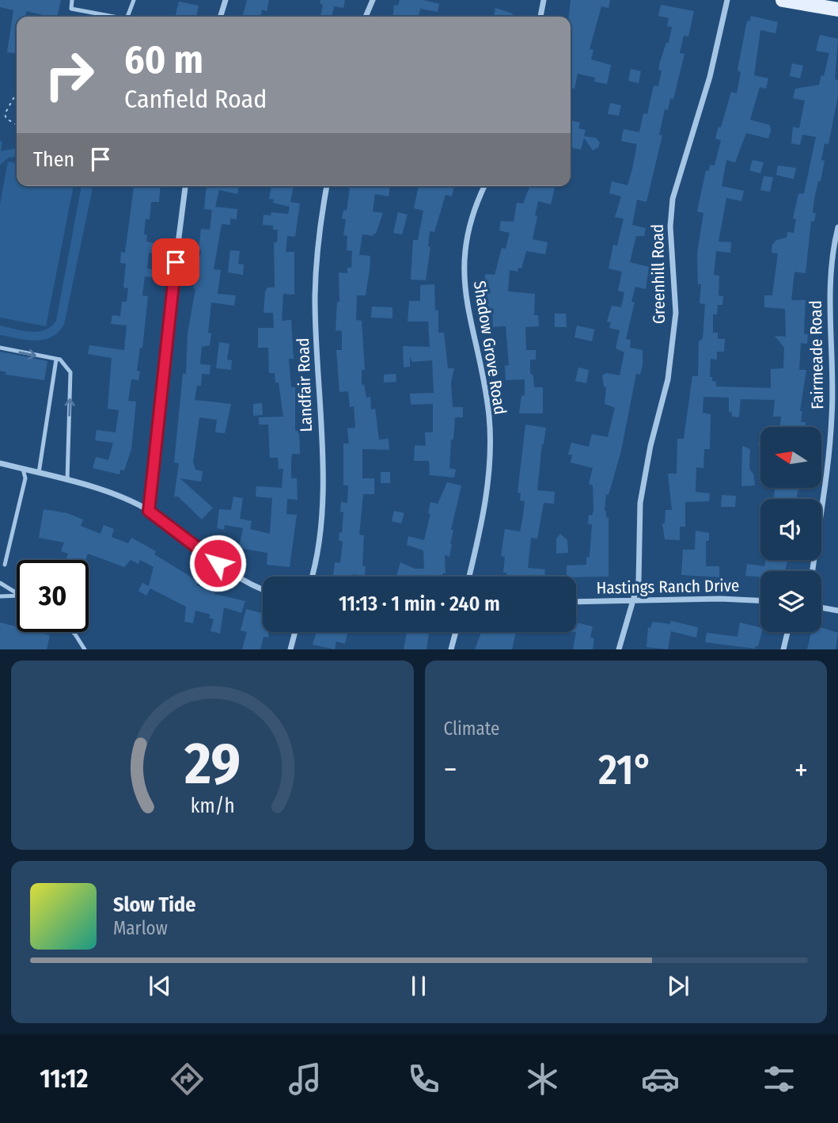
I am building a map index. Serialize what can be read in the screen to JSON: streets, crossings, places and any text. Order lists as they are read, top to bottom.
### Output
{
  "streets": {
    "street": [
      "Greenhill Road",
      "Shadow Grove Road",
      "Fairmeade Road",
      "Landfair Road",
      "Hastings Ranch Drive"
    ]
  },
  "crossings": [
    ["Greenhill Road", "Hastings Ranch Drive"]
  ],
  "north": "left",
  "page": {
    "turn": ["60 m", "Canfield Road"],
    "then": "Then",
    "limit": "30",
    "trip": "11:13 · 1 min · 240 m",
    "tile": "Climate",
    "heat": ["−", "21°", "+"],
    "song": ["Slow Tide", "Marlow"],
    "tabs": "11:12",
    "gauge": ["29", "km/h"]
  }
}
